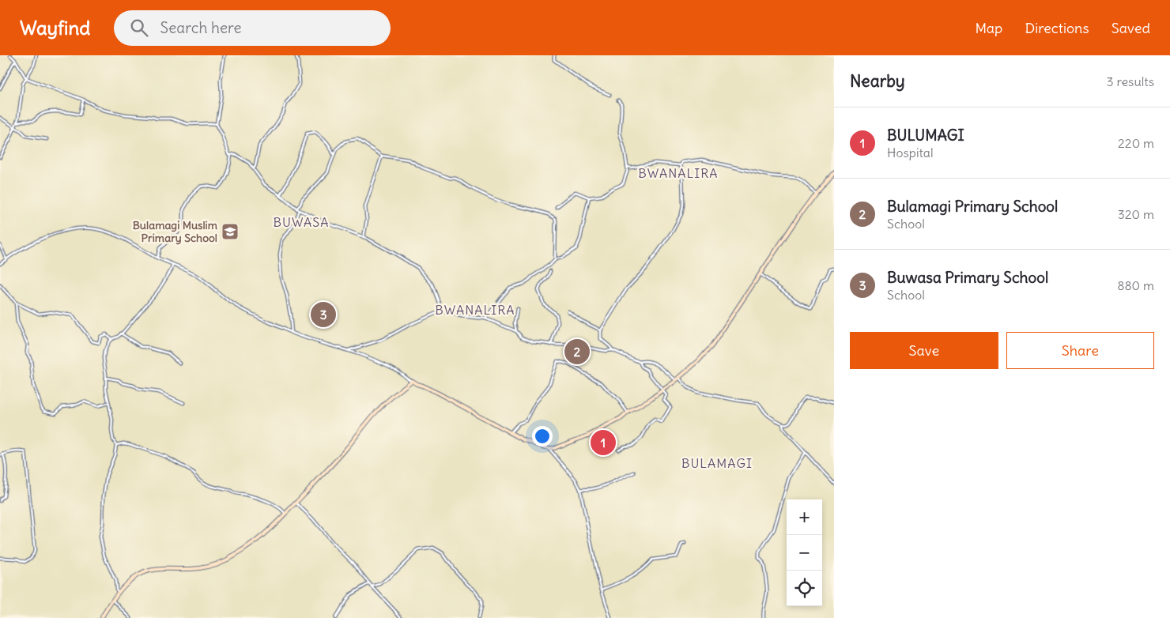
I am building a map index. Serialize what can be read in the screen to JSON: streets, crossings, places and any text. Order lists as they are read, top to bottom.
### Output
{
  "districts": [
    "BWANALIRA",
    "BUWASA",
    "BWANALIRA",
    "BULAMAGI"
  ],
  "places": {
    "school or university": ["Bulamagi Muslim Primary School"]
  },
  "page": {
    "header": "Wayfind",
    "search": "Search here",
    "nav": ["Map", "Directions", "Saved"],
    "heading": ["Nearby", "3 results"],
    "list": [
      {
        "mark": "1",
        "name": "BULUMAGI",
        "note": "Hospital",
        "value": "220 m"
      },
      {
        "mark": "2",
        "name": "Bulamagi Primary School",
        "note": "School",
        "value": "320 m"
      },
      {
        "mark": "3",
        "name": "Buwasa Primary School",
        "note": "School",
        "value": "880 m"
      }
    ],
    "pins": ["3", "2", "1"],
    "buttons": ["Save", "Share"],
    "map_buttons": ["+", "−"]
  }
}
